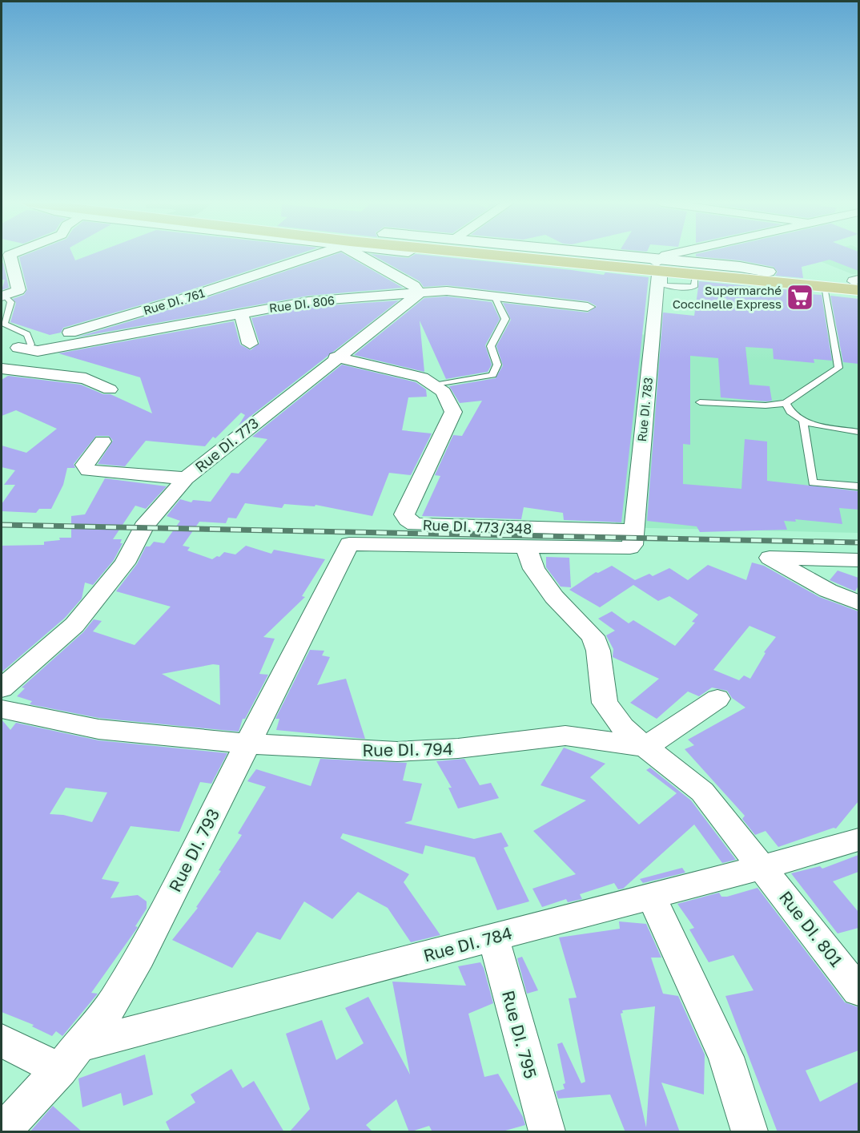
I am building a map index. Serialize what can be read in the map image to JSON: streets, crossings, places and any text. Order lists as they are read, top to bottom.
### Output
{
  "streets": {
    "street": [
      "Rue DI. 761",
      "Rue DI. 806",
      "Rue DI. 783",
      "Rue DI. 773",
      "Rue DI. 773/348",
      "Rue DI. 794",
      "Rue DI. 793",
      "Rue DI. 801",
      "Rue DI. 784",
      "Rue DI. 795"
    ]
  },
  "crossings": [
    ["Rue DI. 761", "Rue DI. 806"],
    ["Rue DI. 806", "Rue DI. 773"],
    ["Rue DI. 783", "Rue DI. 773/348"],
    ["Rue DI. 773", "Rue DI. 773/348"],
    ["Rue DI. 794", "Rue DI. 793"],
    ["Rue DI. 793", "Rue DI. 784"],
    ["Rue DI. 801", "Rue DI. 784"],
    ["Rue DI. 784", "Rue DI. 795"]
  ],
  "places": {
    "supermarket": ["Supermarché Coccinelle Express"]
  }
}
